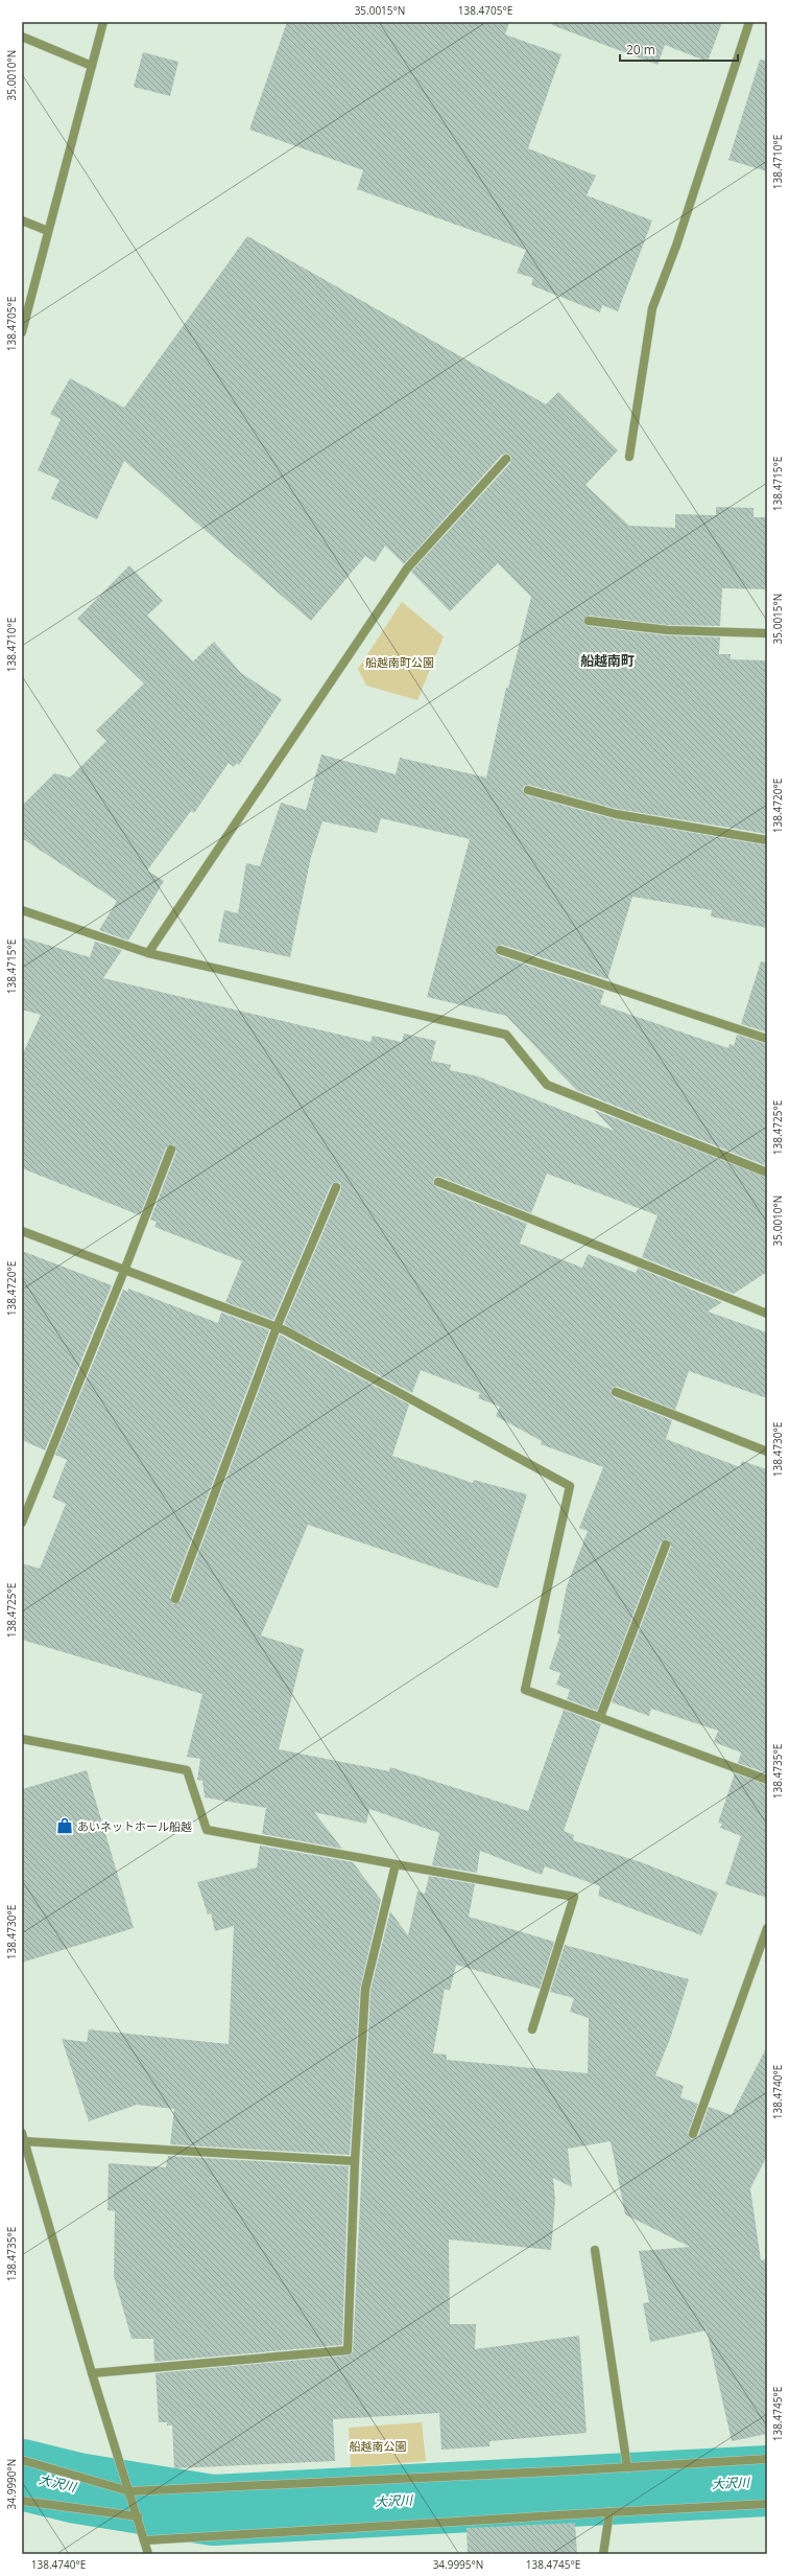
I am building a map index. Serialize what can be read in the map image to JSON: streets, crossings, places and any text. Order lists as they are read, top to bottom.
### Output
{
  "districts": ["船越南町"],
  "water": ["大沢川"],
  "parks": ["船越南町公園", "船越南公園"],
  "places": {
    "shop": ["あいネットホール船越"]
  },
  "scale_bar": "20 m",
  "coordinates": [
    "35.0015°N",
    "138.4705°E",
    "35.0010°N",
    "138.4710°E",
    "138.4715°E",
    "138.4720°E",
    "138.4725°E",
    "138.4730°E",
    "138.4735°E",
    "138.4740°E",
    "138.4745°E",
    "34.9990°N",
    "34.9995°N"
  ]
}
